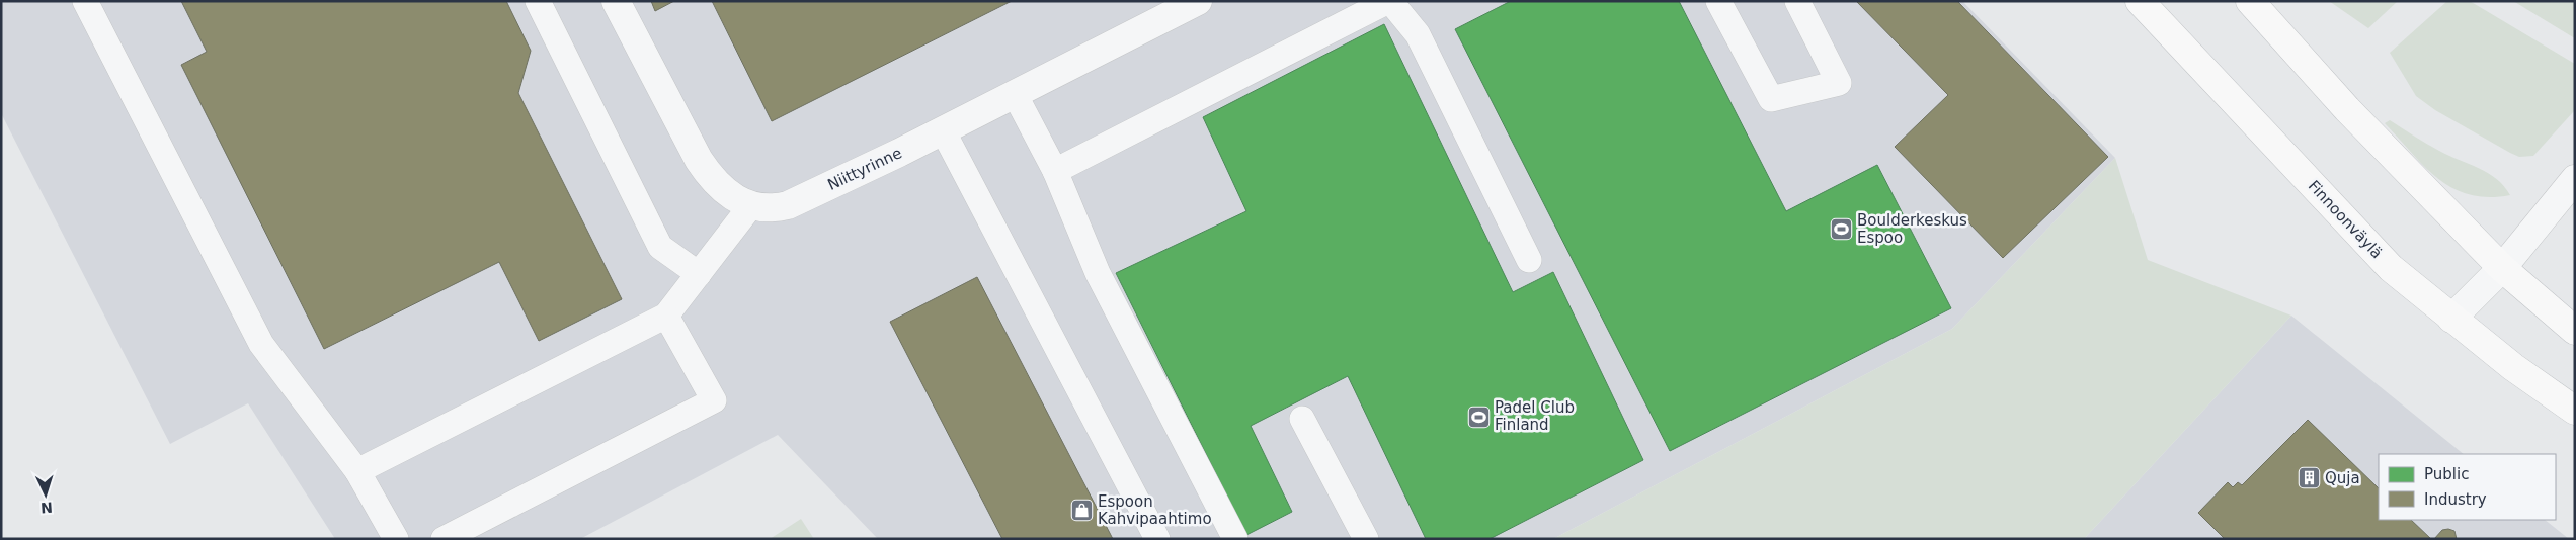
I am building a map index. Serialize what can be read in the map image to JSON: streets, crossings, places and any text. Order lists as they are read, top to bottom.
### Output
{
  "streets": {
    "main road": ["Finnoonväylä"],
    "street": ["Niittyrinne"]
  },
  "places": {
    "sports": ["Boulderkeskus Espoo", "Padel Club Finland"],
    "building": ["Quja"],
    "shop": ["Espoon Kahvipaahtimo"]
  },
  "legend": ["Public", "Industry"],
  "north": "bottom"
}
